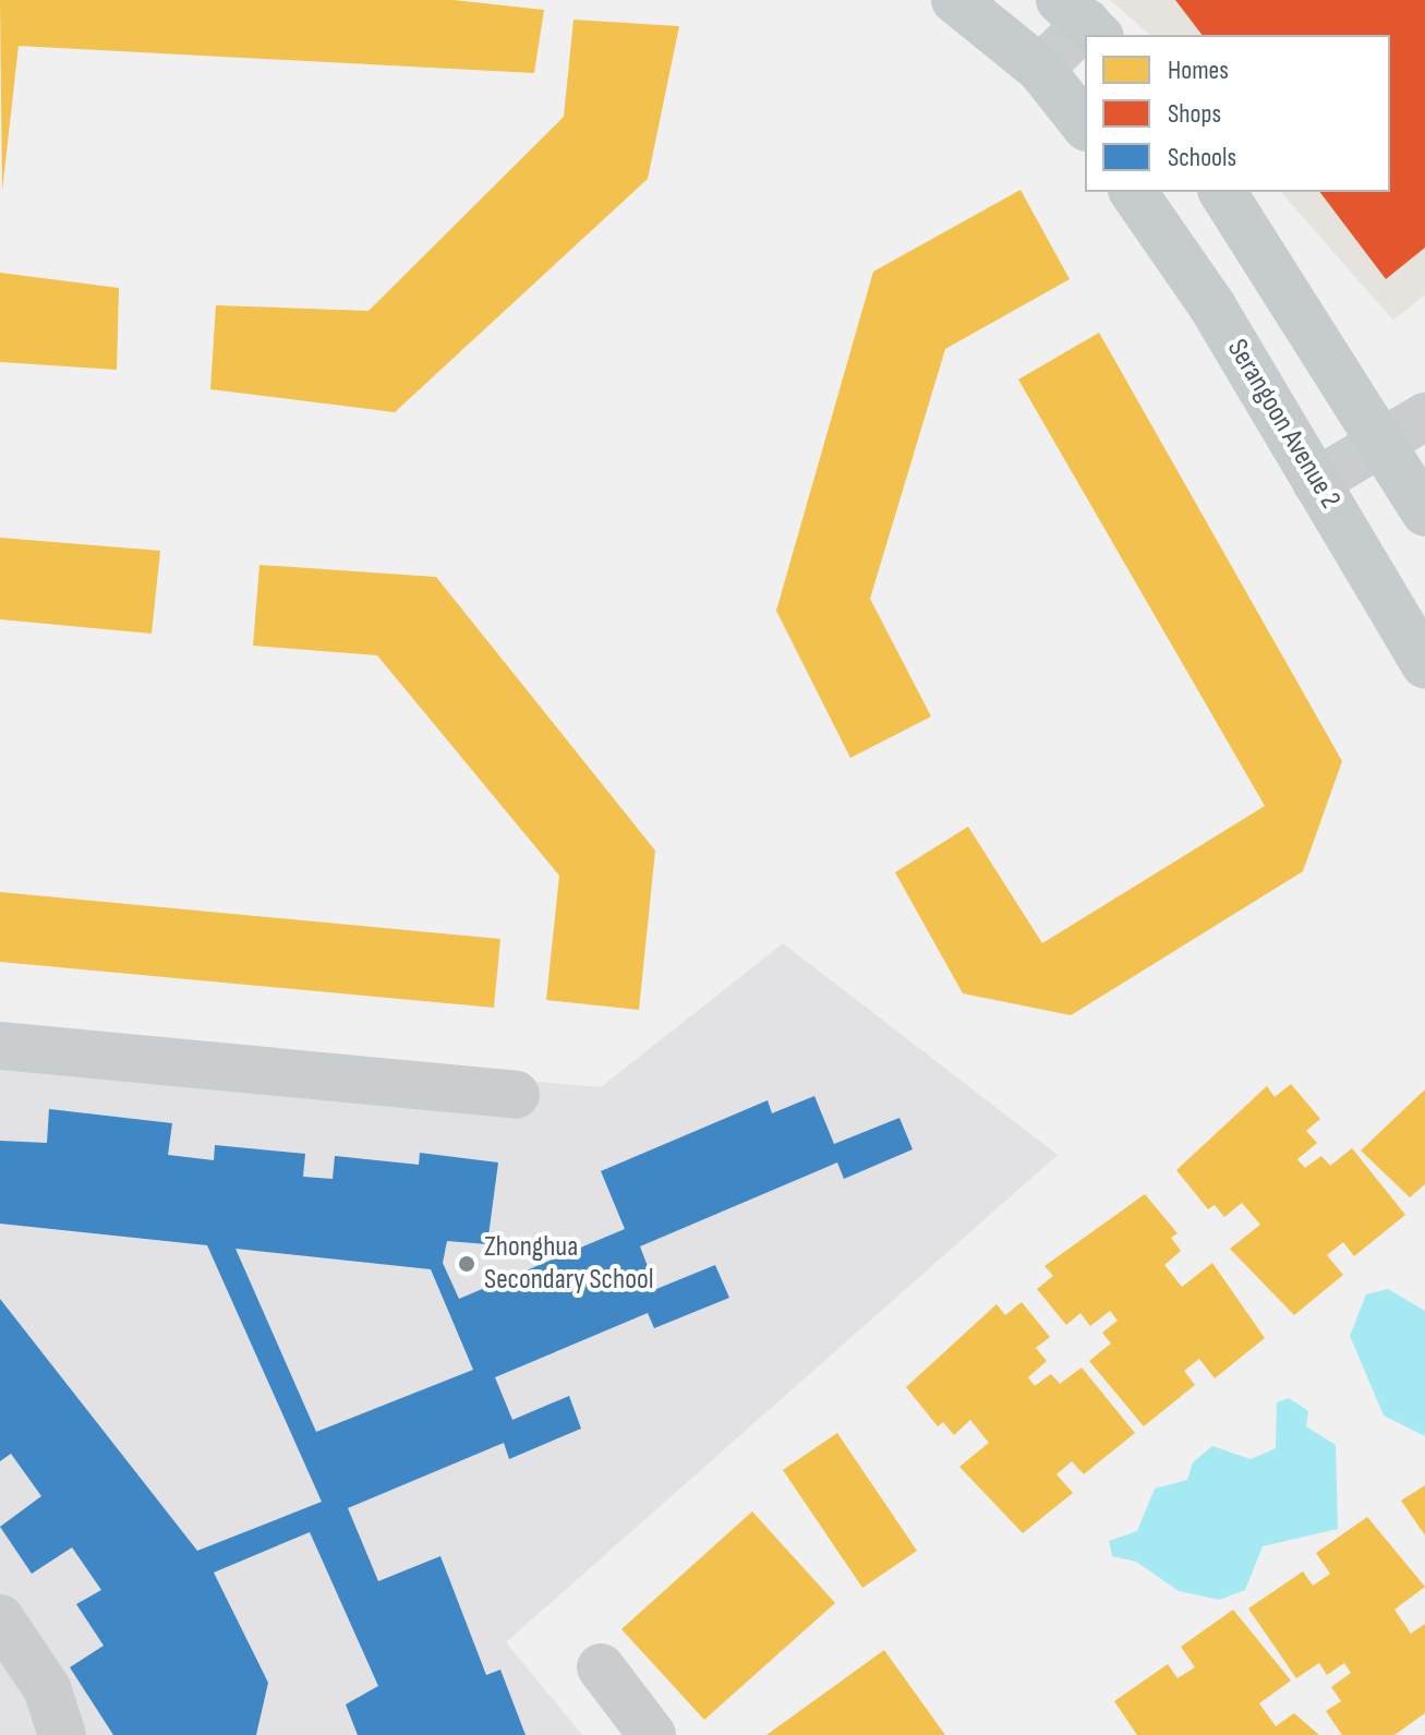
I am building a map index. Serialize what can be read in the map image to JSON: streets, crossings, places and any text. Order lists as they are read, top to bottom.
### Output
{
  "streets": {
    "main road": ["Serangoon Avenue 2"]
  },
  "places": ["Zhonghua Secondary School"],
  "legend": ["Homes", "Shops", "Schools"]
}
